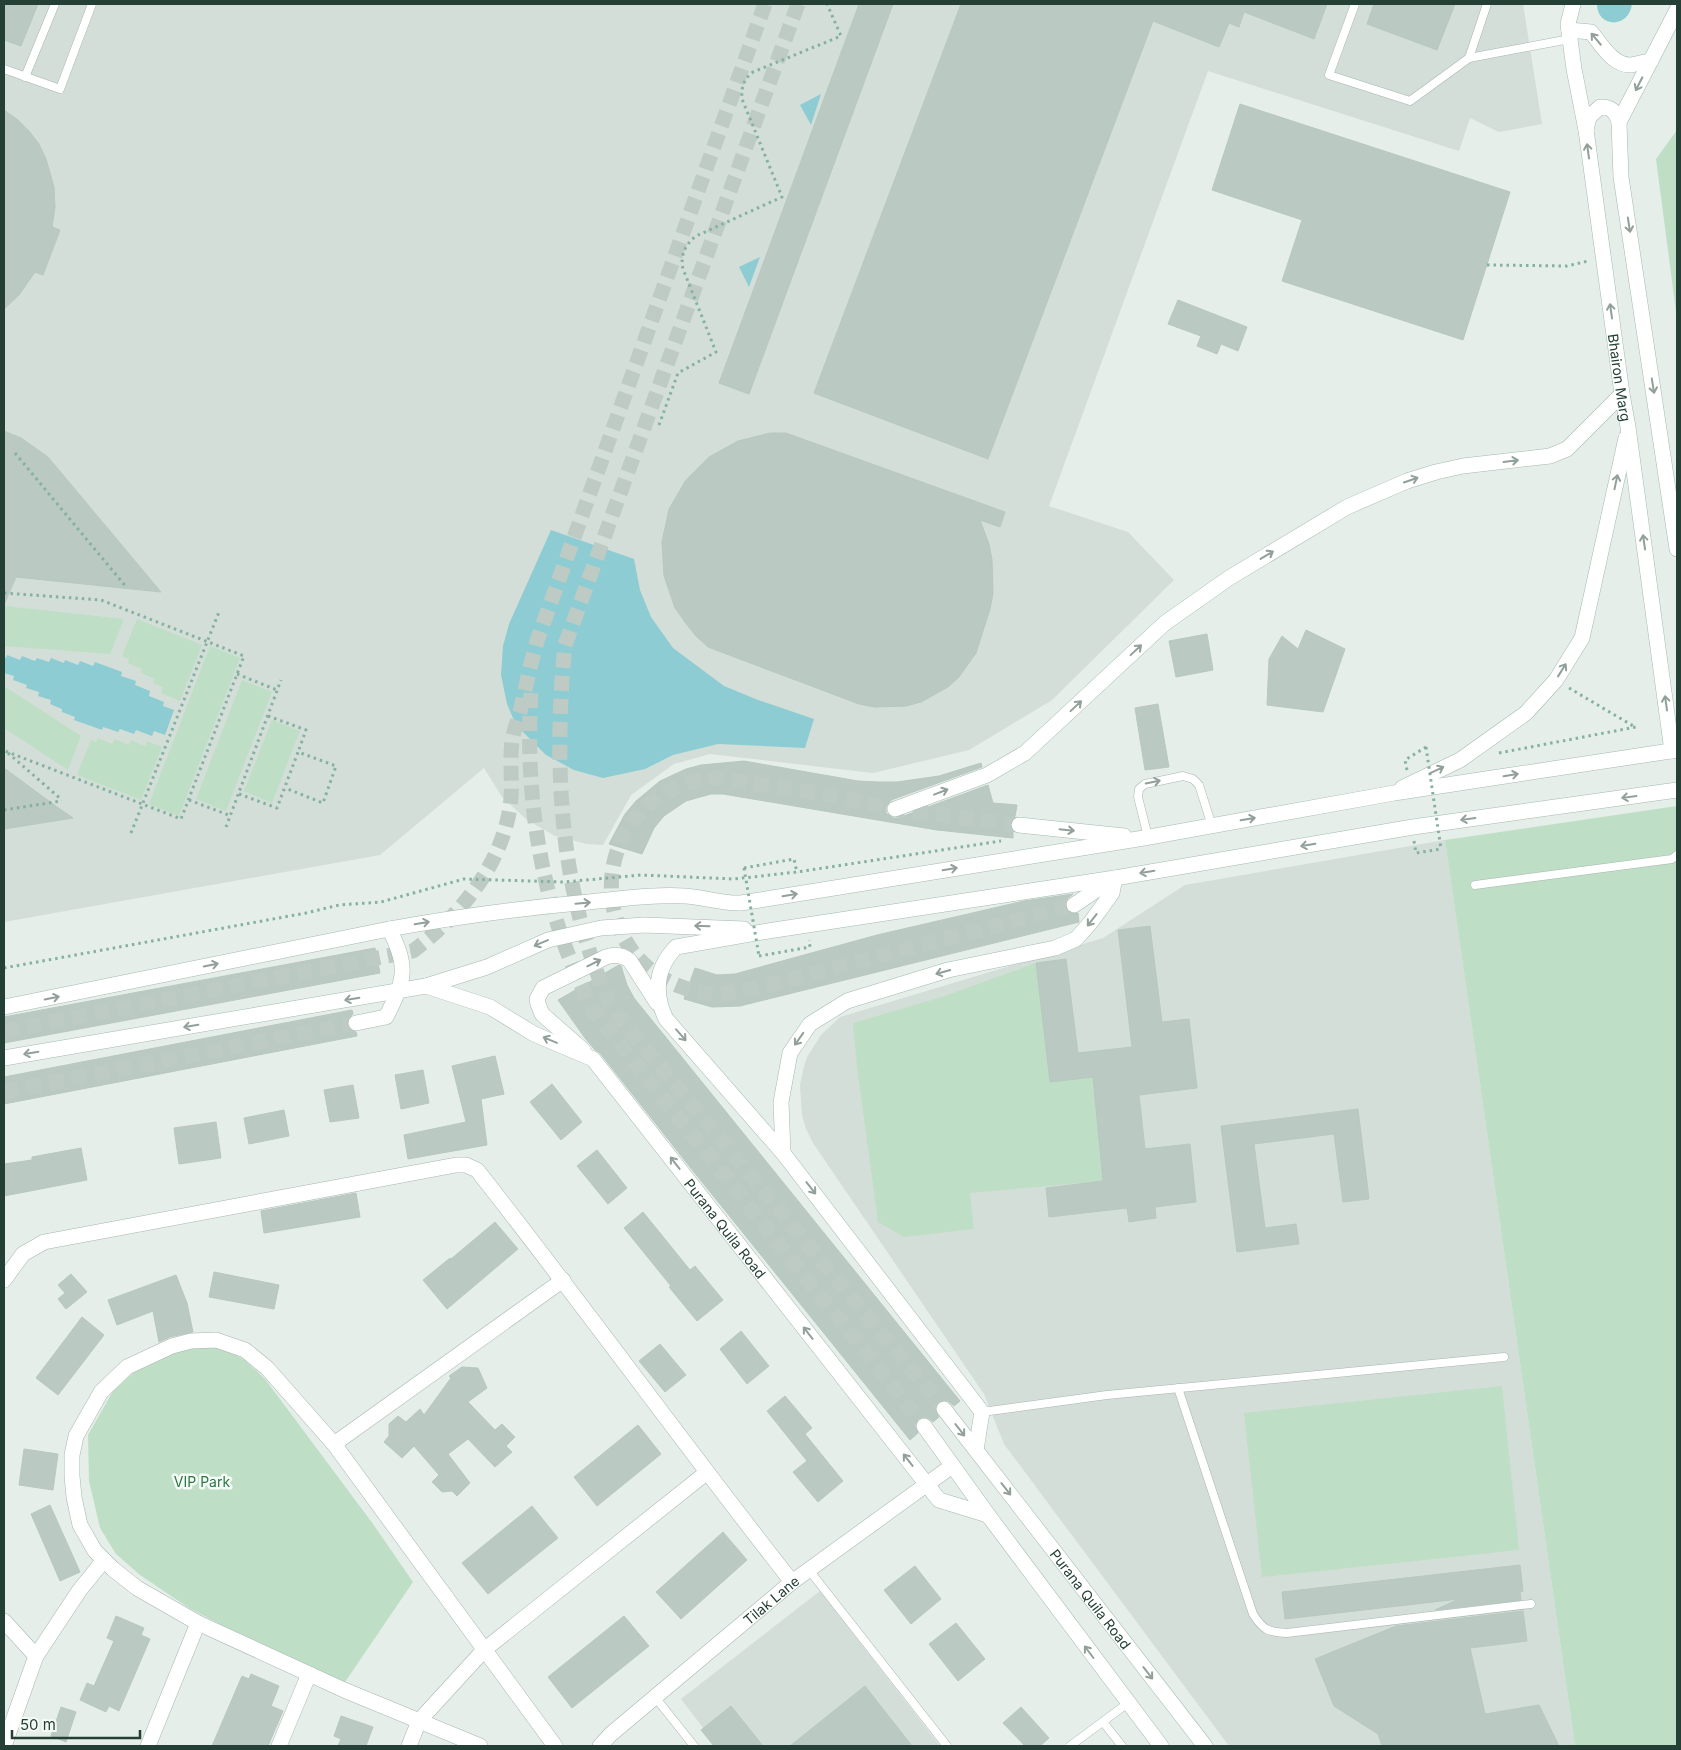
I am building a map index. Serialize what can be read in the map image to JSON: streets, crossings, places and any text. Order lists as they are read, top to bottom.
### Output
{
  "streets": {
    "main road": ["Bhairon Marg", "Purana Quila Road", "Tilak Lane"]
  },
  "crossings": [
    ["Purana Quila Road", "Tilak Lane"]
  ],
  "parks": ["VIP Park"],
  "scale_bar": "50 m"
}
